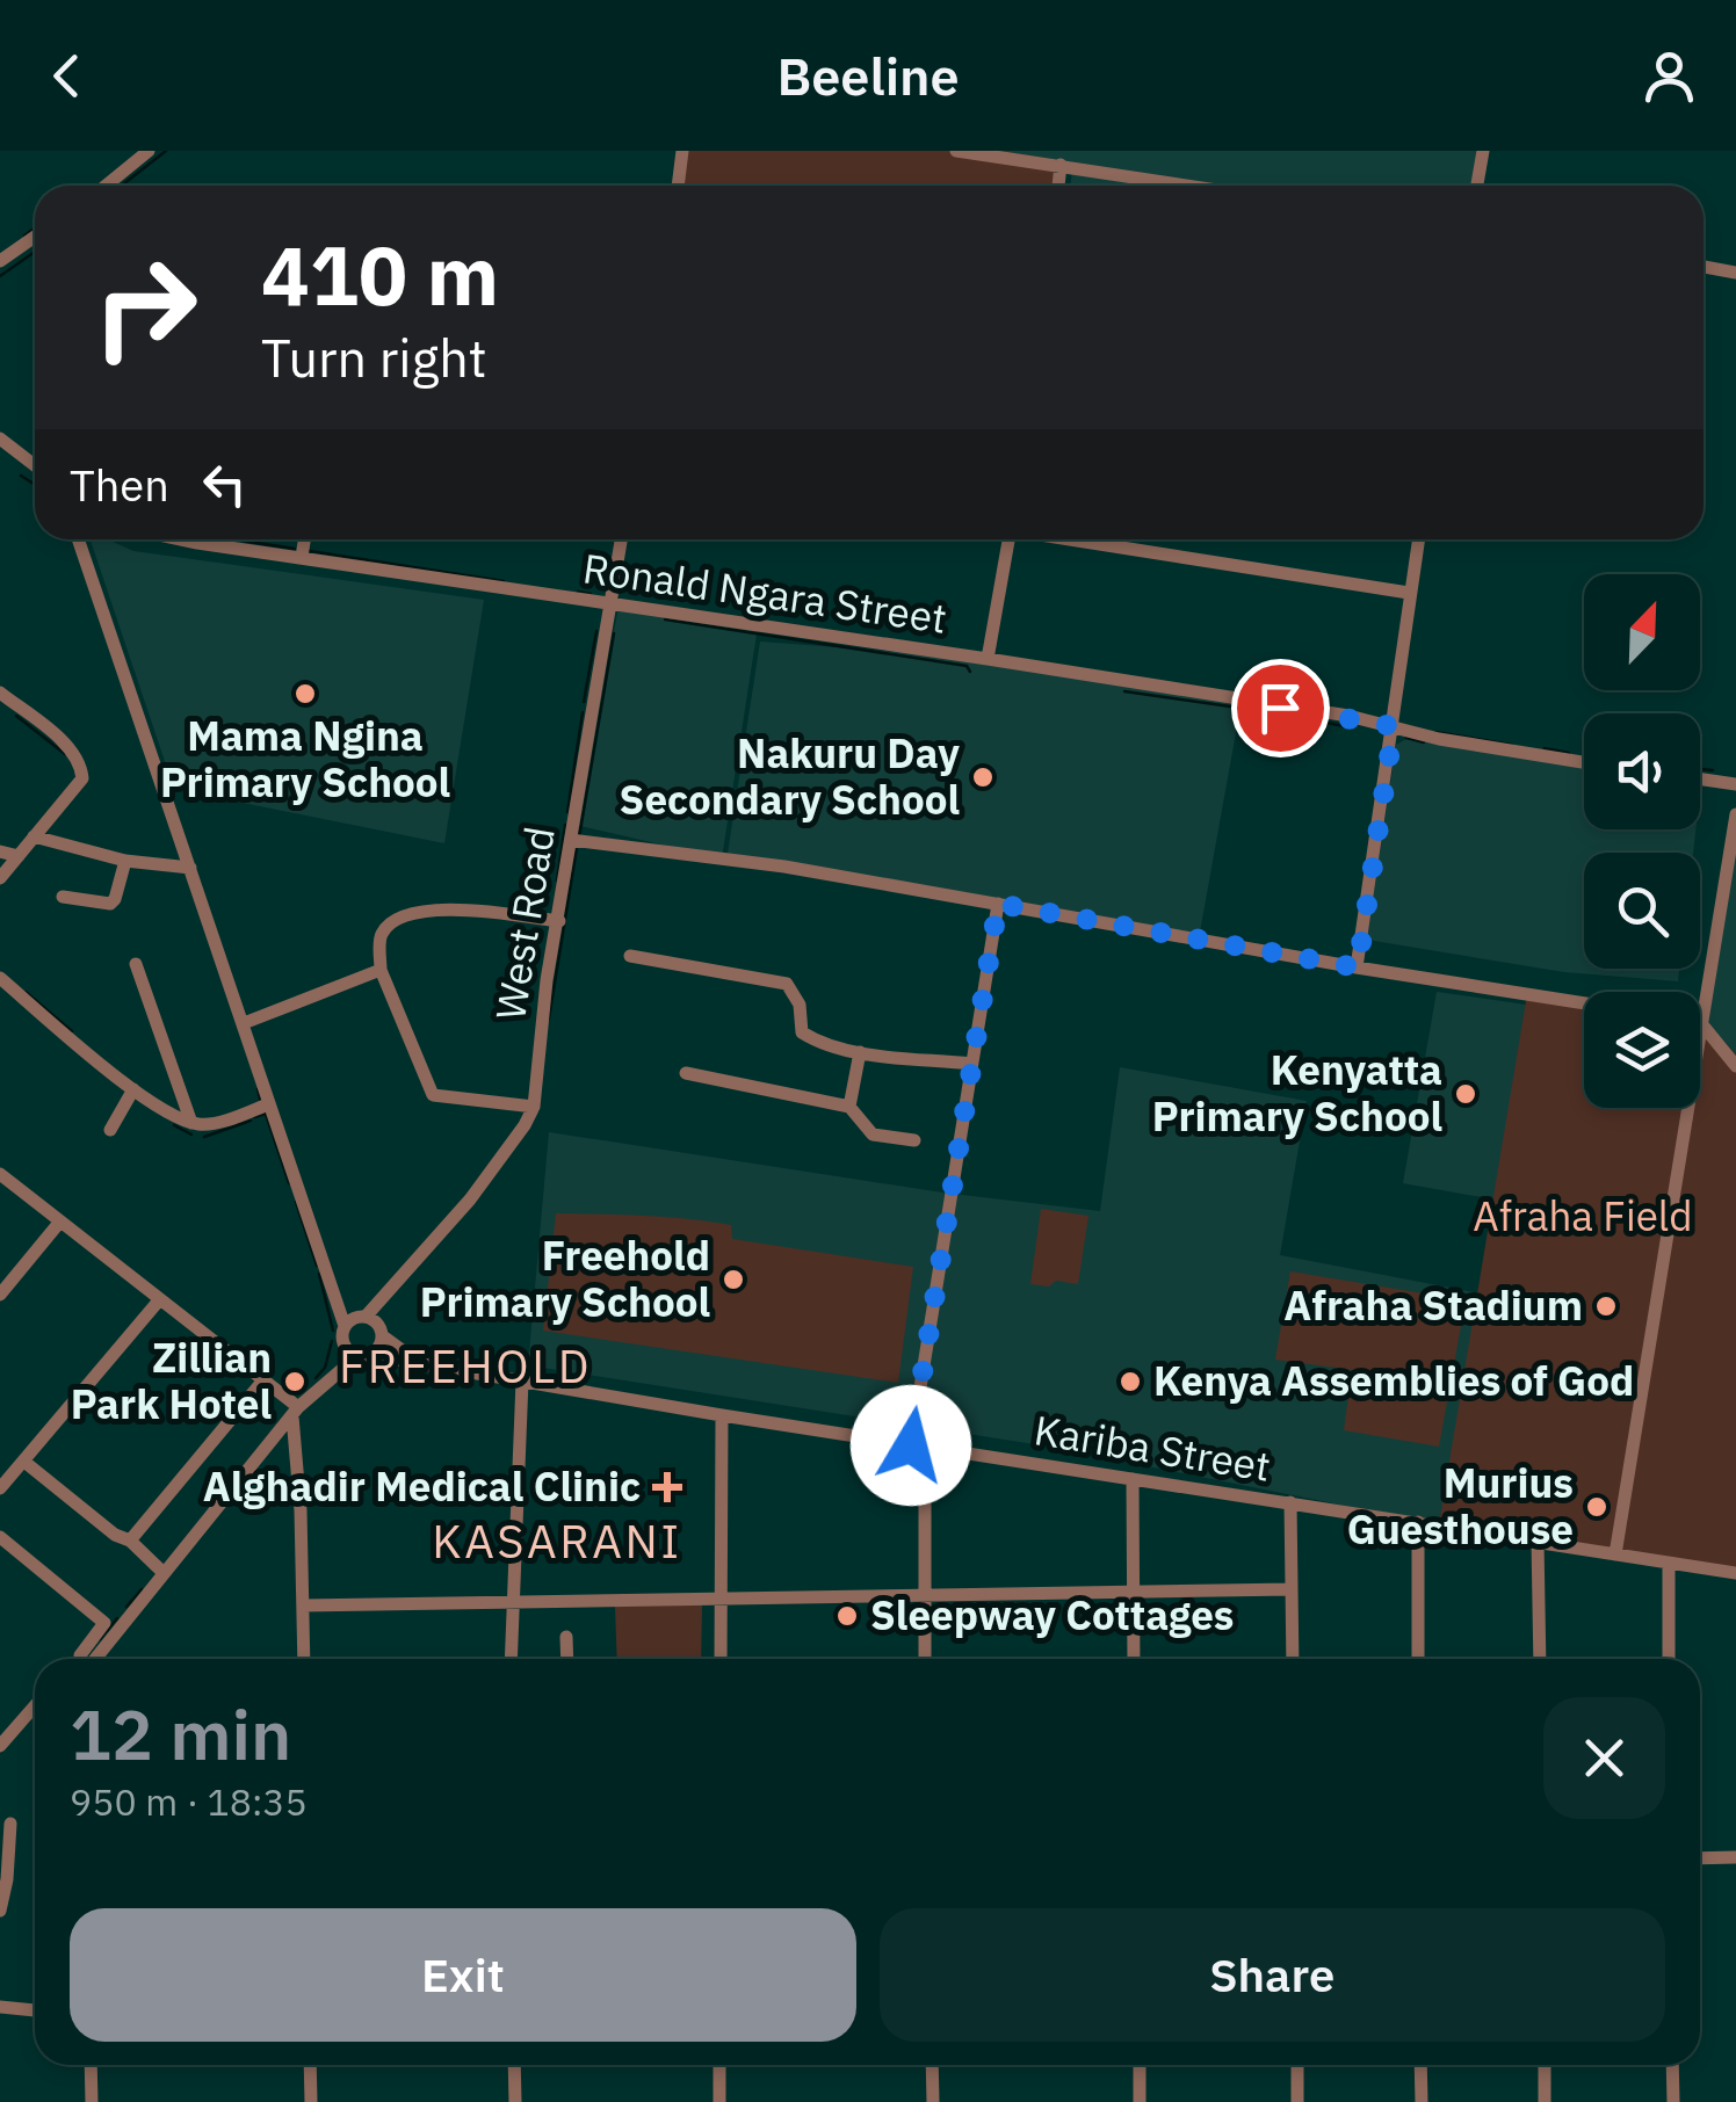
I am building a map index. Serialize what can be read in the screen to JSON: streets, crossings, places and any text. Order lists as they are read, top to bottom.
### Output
{
  "streets": {
    "street": ["Ronald Ngara Street", "West Road", "Kariba Street"]
  },
  "crossings": [
    ["Ronald Ngara Street", "West Road"],
    ["West Road", "Kariba Street"]
  ],
  "districts": ["FREEHOLD", "KASARANI"],
  "parks": ["Afraha Field"],
  "places": {
    "other": [
      "Mama Ngina Primary School",
      "Nakuru Day Secondary School",
      "Kenyatta Primary School",
      "Freehold Primary School",
      "Afraha Stadium",
      "Zillian Park Hotel",
      "Kenya Assemblies of God",
      "Murius Guesthouse",
      "Sleepway Cottages"
    ],
    "health": ["Alghadir Medical Clinic"]
  },
  "north": "top right",
  "page": {
    "header": "Beeline",
    "turn": ["410 m", "Turn right"],
    "then": "Then",
    "heading": ["12 min", "950 m · 18:35"],
    "buttons": ["Exit", "Share"]
  }
}
